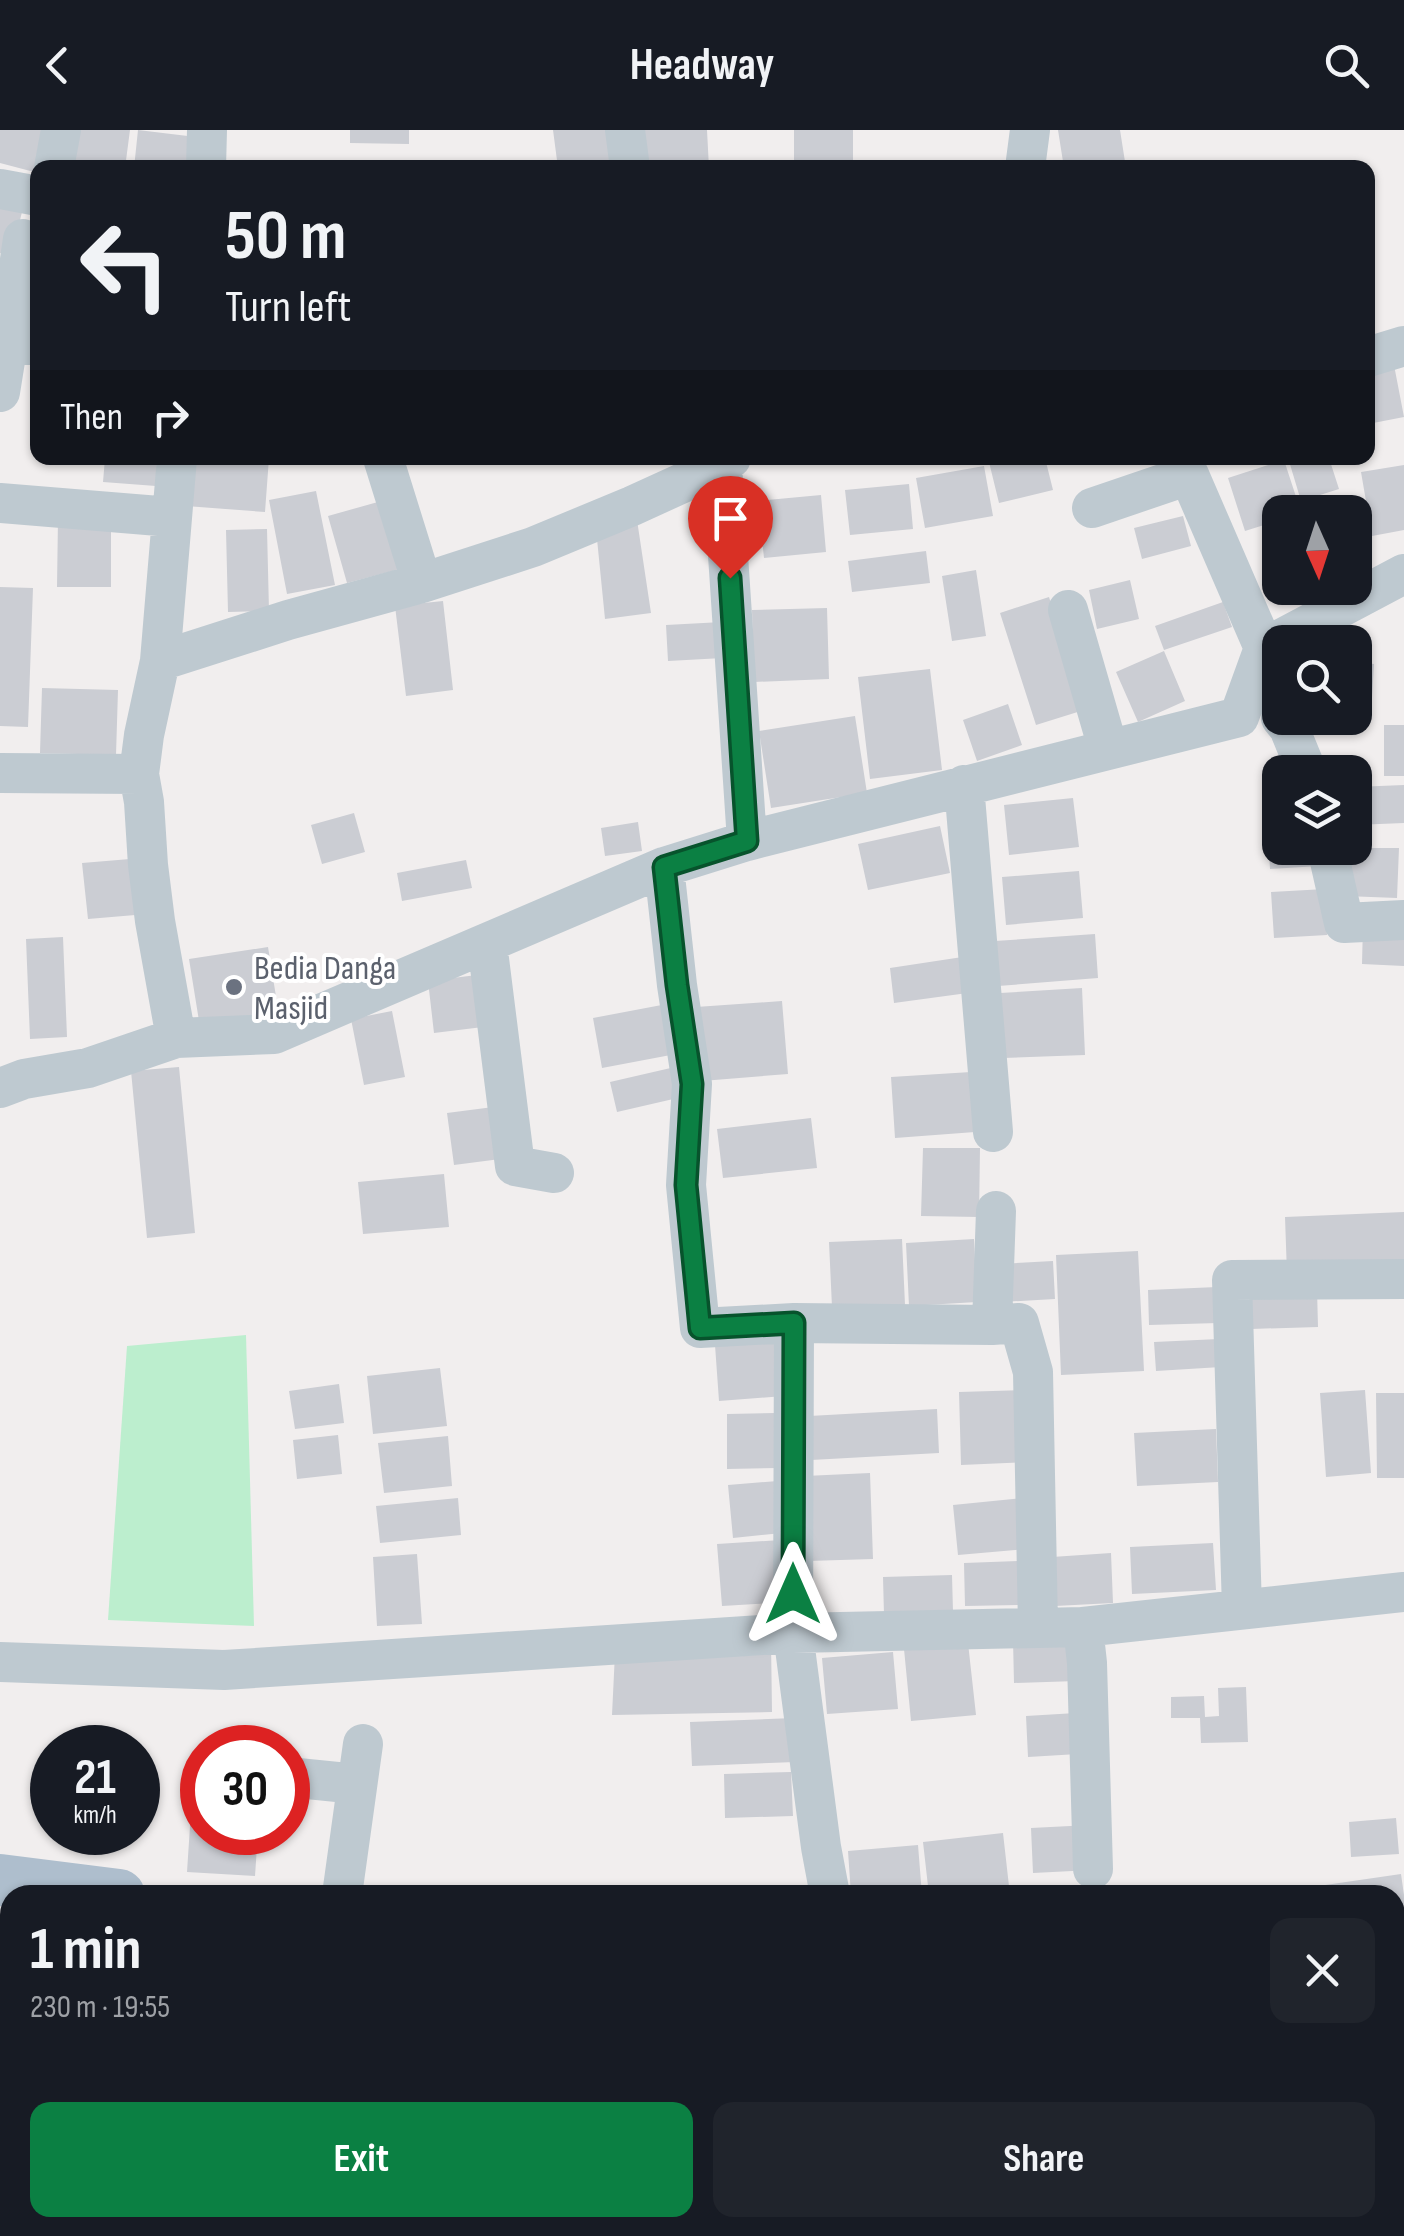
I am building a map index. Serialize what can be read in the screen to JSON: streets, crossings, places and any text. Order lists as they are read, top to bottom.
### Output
{
  "places": ["Bedia Danga Masjid"],
  "north": "bottom",
  "page": {
    "header": "Headway",
    "turn": ["50 m", "Turn left"],
    "then": "Then",
    "speed": "21 km/h",
    "limit": "30",
    "heading": ["1 min", "230 m · 19:55"],
    "buttons": ["Exit", "Share"]
  }
}
